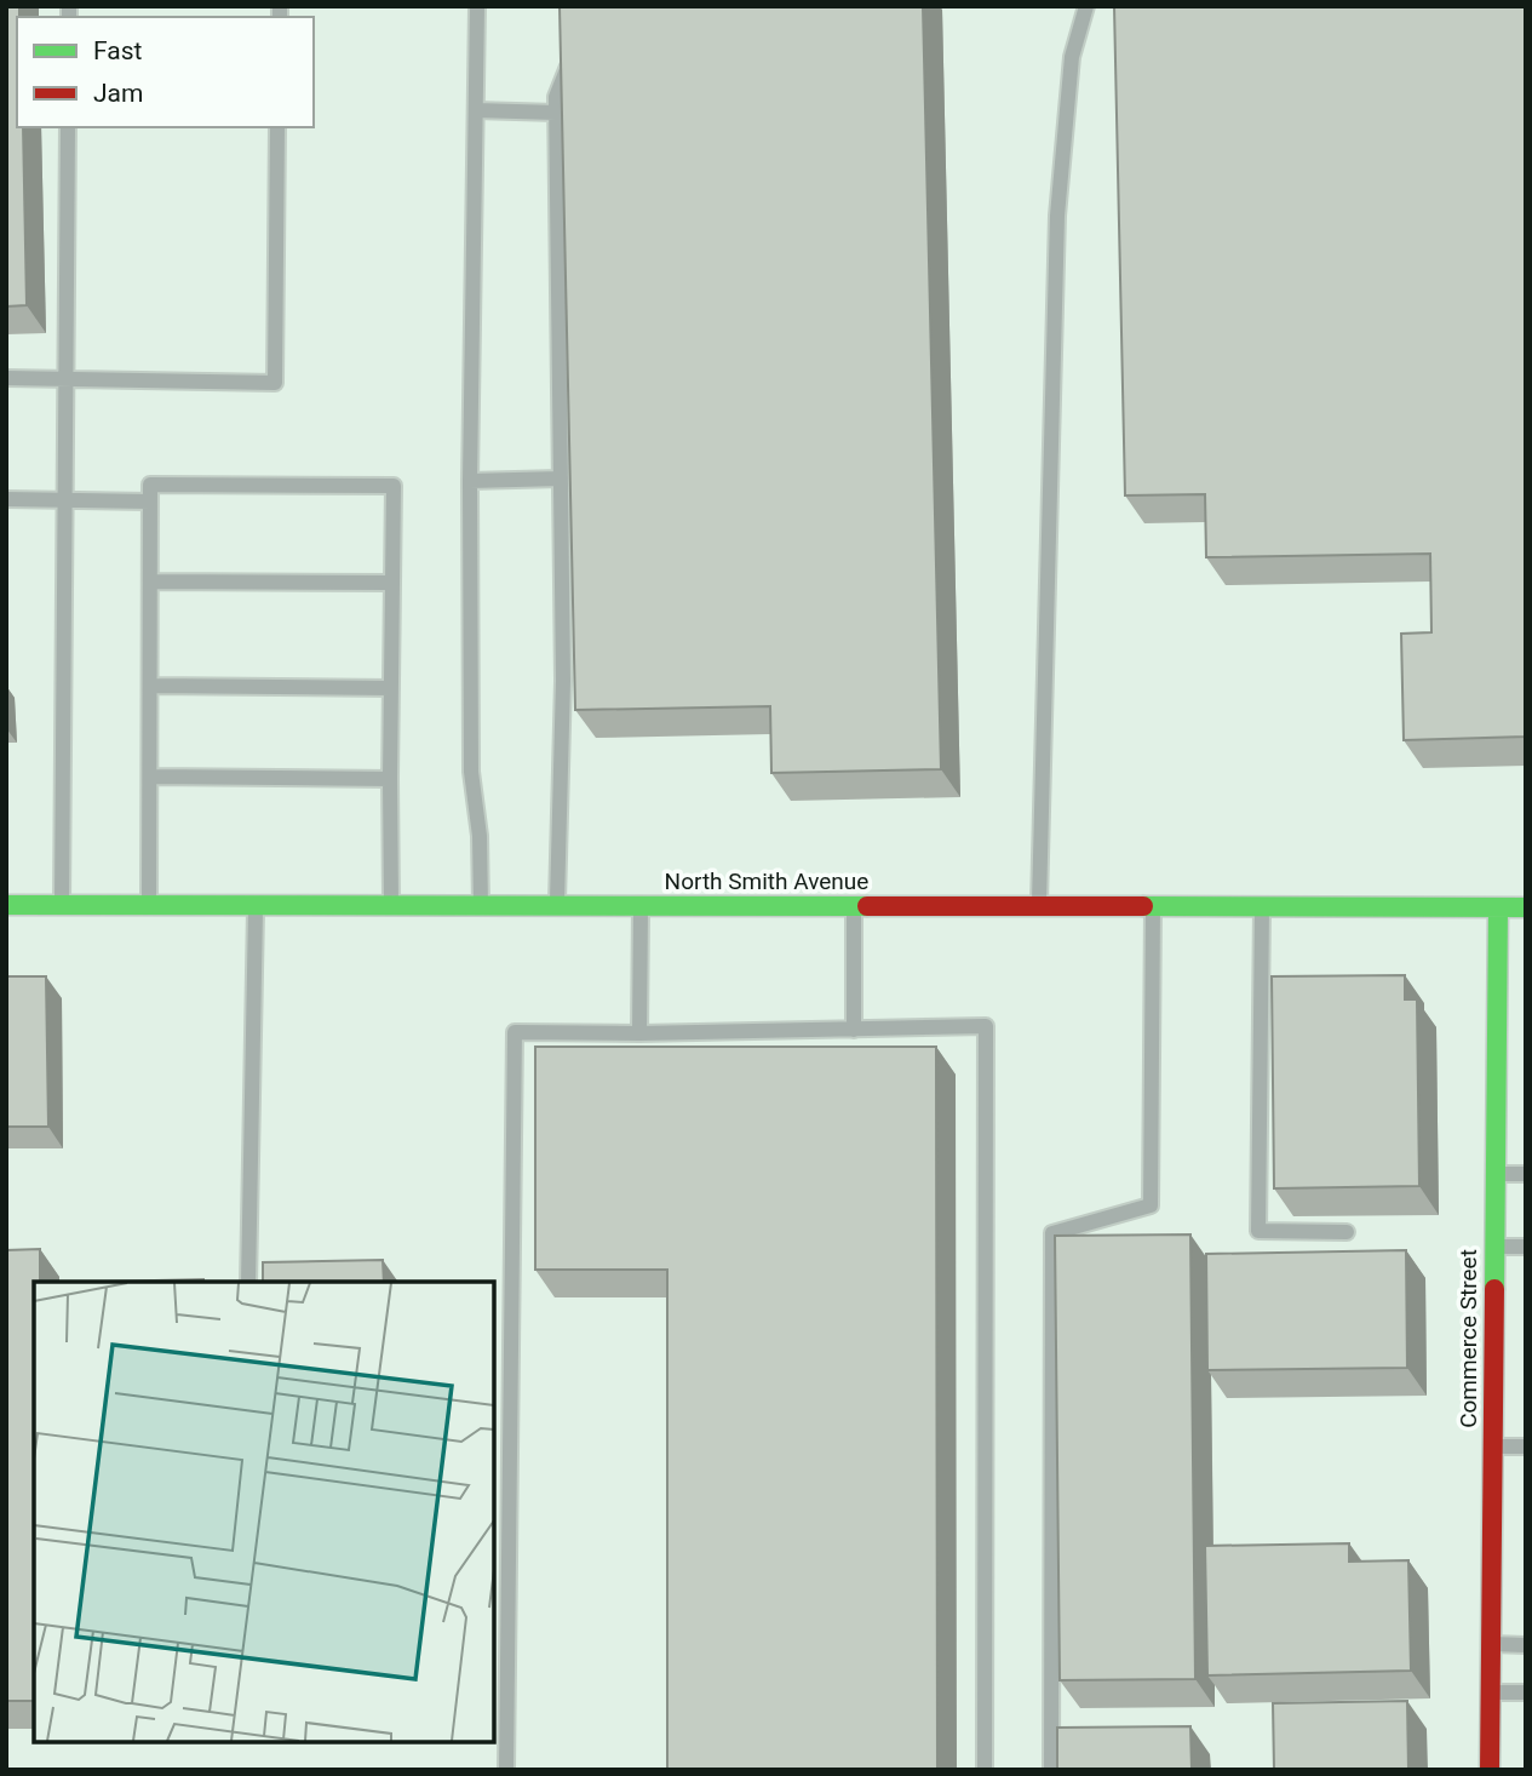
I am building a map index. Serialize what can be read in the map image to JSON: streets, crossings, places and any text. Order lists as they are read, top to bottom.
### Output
{
  "streets": {
    "main road": ["North Smith Avenue", "Commerce Street"]
  },
  "crossings": [
    ["North Smith Avenue", "Commerce Street"]
  ],
  "legend": ["Fast", "Jam"]
}
